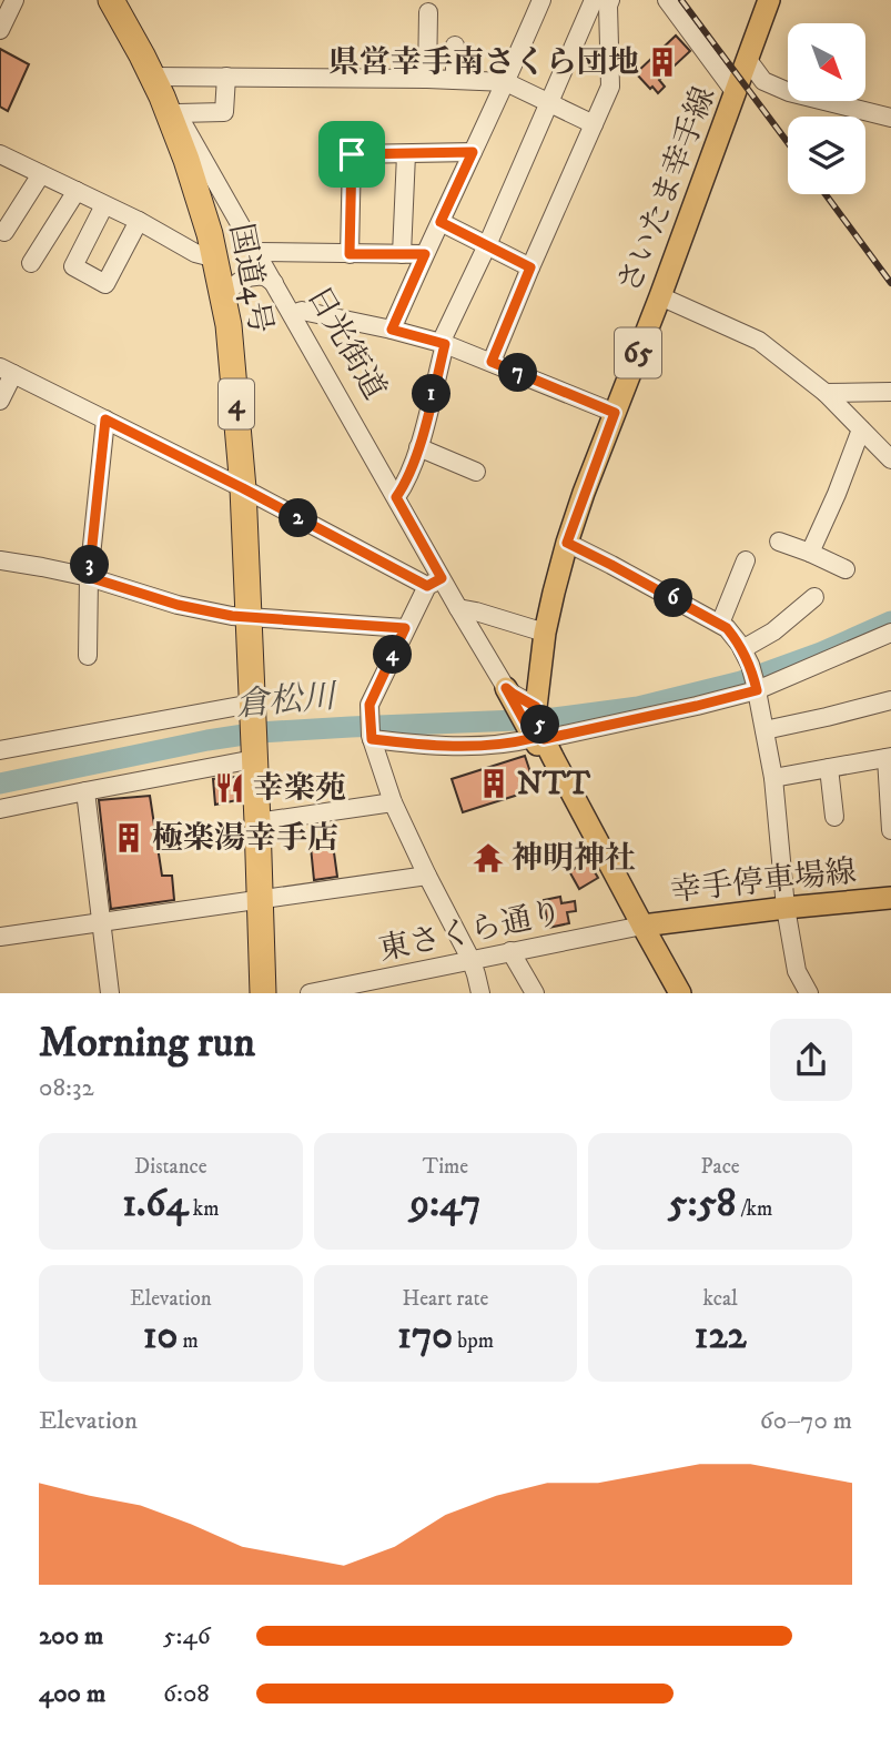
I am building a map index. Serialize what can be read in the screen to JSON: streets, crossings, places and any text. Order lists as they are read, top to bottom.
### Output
{
  "streets": {
    "highway": ["国道4号", "日光街道", "4"],
    "main road": ["さいたま幸手線", "65", "幸手停車場線"],
    "street": ["東さくら通り"]
  },
  "crossings": [
    ["国道4号", "日光街道"],
    ["幸手停車場線", "東さくら通り"]
  ],
  "water": ["倉松川"],
  "places": {
    "building": ["県営幸手南さくら団地", "NTT", "極楽湯幸手店"],
    "restaurant": ["幸楽苑"],
    "temple": ["神明神社"]
  },
  "north": "bottom right",
  "page": {
    "pins": [
      "7",
      "1",
      "2",
      "3",
      "6",
      "4",
      "5"
    ],
    "heading": ["Morning run", "08:32"],
    "stats": [
      ["Distance", "1.64 km"],
      ["Time", "9:47"],
      ["Pace", "5:58 /km"],
      ["Elevation", "10 m"],
      ["Heart rate", "170 bpm"],
      ["kcal", "122"]
    ],
    "chart": ["Elevation", "60–70 m"],
    "list": [
      {
        "name": "200 m",
        "note": "5:46"
      },
      {
        "name": "400 m",
        "note": "6:08"
      }
    ]
  }
}
